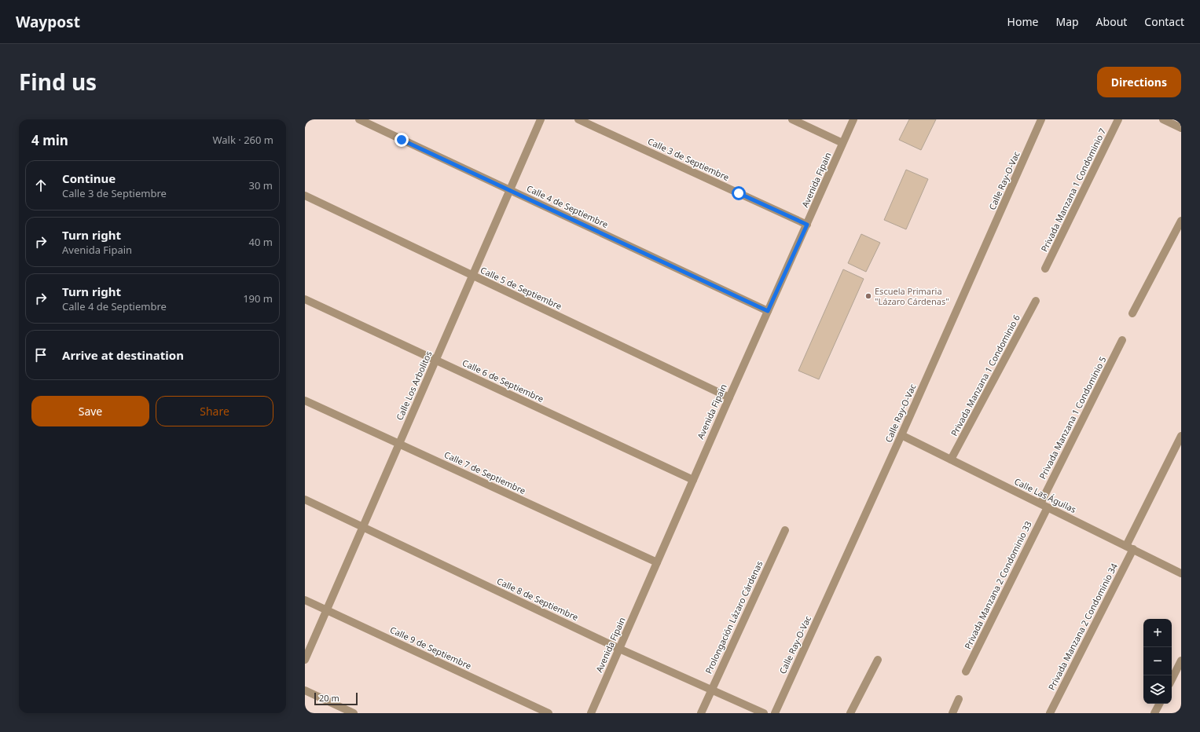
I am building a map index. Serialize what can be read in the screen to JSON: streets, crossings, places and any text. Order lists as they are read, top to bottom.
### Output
{
  "streets": {
    "street": [
      "Calle 3 de Septiembre",
      "Avenida Fipain",
      "Calle Ray-O-Vac",
      "Privada Manzana 1 Condominio 7",
      "Calle 4 de Septiembre",
      "Calle 5 de Septiembre",
      "Privada Manzana 1 Condominio 6",
      "Calle 6 de Septiembre",
      "Calle Los Arbolitos",
      "Privada Manzana 1 Condominio 5",
      "Calle 7 de Septiembre",
      "Calle Las Águilas",
      "Privada Manzana 2 Condominio 33",
      "Calle 8 de Septiembre",
      "Prolongación Lázaro Cárdenas",
      "Privada Manzana 2 Condominio 34",
      "Calle 9 de Septiembre"
    ]
  },
  "crossings": [
    ["Calle 3 de Septiembre", "Avenida Fipain"],
    ["Avenida Fipain", "Calle 4 de Septiembre"],
    ["Avenida Fipain", "Calle 5 de Septiembre"],
    ["Avenida Fipain", "Calle 6 de Septiembre"],
    ["Avenida Fipain", "Calle 7 de Septiembre"],
    ["Avenida Fipain", "Calle 8 de Septiembre"],
    ["Calle Ray-O-Vac", "Calle Las Águilas"],
    ["Calle 4 de Septiembre", "Calle Los Arbolitos"],
    ["Calle 5 de Septiembre", "Calle Los Arbolitos"],
    ["Privada Manzana 1 Condominio 6", "Calle Las Águilas"],
    ["Calle 6 de Septiembre", "Calle Los Arbolitos"],
    ["Calle Los Arbolitos", "Calle 7 de Septiembre"],
    ["Calle Los Arbolitos", "Calle 8 de Septiembre"],
    ["Calle Los Arbolitos", "Calle 9 de Septiembre"],
    ["Privada Manzana 1 Condominio 5", "Calle Las Águilas"],
    ["Privada Manzana 1 Condominio 5", "Privada Manzana 2 Condominio 33"],
    ["Calle Las Águilas", "Privada Manzana 2 Condominio 33"],
    ["Calle Las Águilas", "Privada Manzana 2 Condominio 34"],
    ["Calle 8 de Septiembre", "Prolongación Lázaro Cárdenas"]
  ],
  "places": ["Escuela Primaria \"Lázaro Cárdenas\""],
  "scale_bar": "20 m",
  "page": {
    "header": "Waypost",
    "nav": [
      "Home",
      "Map",
      "About",
      "Contact"
    ],
    "title": "Find us",
    "buttons": [
      "Directions",
      ["Save", "Share"]
    ],
    "heading": ["4 min", "Walk · 260 m"],
    "list": [
      ["Continue", "Calle 3 de Septiembre", "30 m"],
      ["Turn right", "Avenida Fipain", "40 m"],
      ["Turn right", "Calle 4 de Septiembre", "190 m"],
      "Arrive at destination"
    ],
    "map_buttons": ["+", "−"],
    "scale": "20 m"
  }
}
